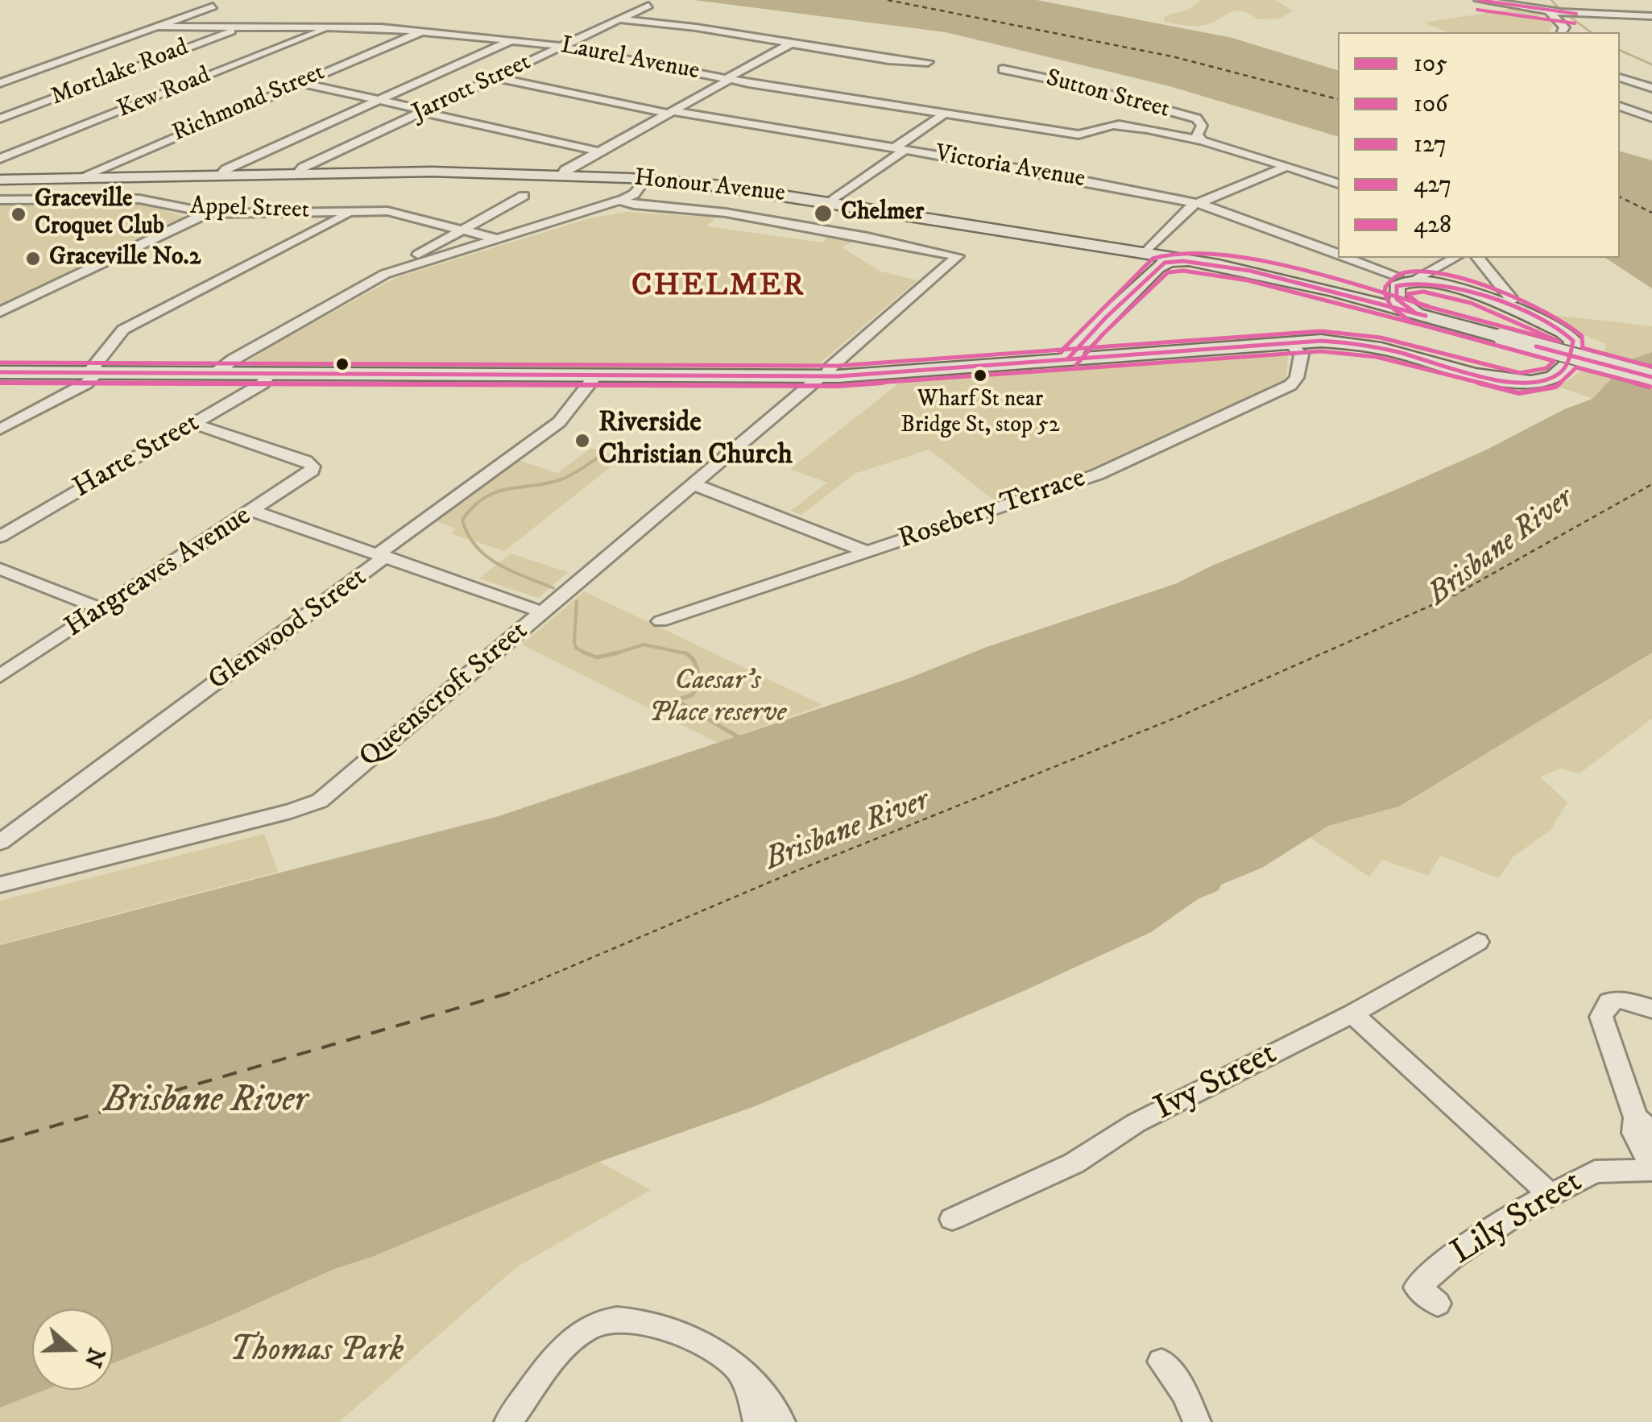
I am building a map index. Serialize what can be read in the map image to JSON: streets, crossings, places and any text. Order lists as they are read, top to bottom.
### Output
{
  "streets": {
    "main road": ["Honour Avenue"],
    "street": [
      "Laurel Avenue",
      "Mortlake Road",
      "Jarrott Street",
      "Kew Road",
      "Sutton Street",
      "Richmond Street",
      "Victoria Avenue",
      "Appel Street",
      "Harte Street",
      "Rosebery Terrace",
      "Hargreaves Avenue",
      "Glenwood Street",
      "Queenscroft Street",
      "Ivy Street",
      "Lily Street"
    ]
  },
  "crossings": [
    ["Laurel Avenue", "Mortlake Road"],
    ["Laurel Avenue", "Jarrott Street"],
    ["Laurel Avenue", "Kew Road"],
    ["Laurel Avenue", "Sutton Street"],
    ["Laurel Avenue", "Richmond Street"],
    ["Jarrott Street", "Victoria Avenue"],
    ["Jarrott Street", "Honour Avenue"],
    ["Richmond Street", "Honour Avenue"],
    ["Harte Street", "Hargreaves Avenue"]
  ],
  "districts": ["CHELMER"],
  "water": ["Brisbane River"],
  "parks": ["Caesar's Place reserve", "Thomas Park"],
  "places": [
    "Chelmer",
    "Graceville Croquet Club",
    "Graceville No.2",
    "Wharf St near Bridge St, stop 52",
    "Riverside Christian Church"
  ],
  "lines": [
    "transit line 427",
    "transit line 428",
    "transit line 127",
    "transit line 105",
    "transit line 106"
  ],
  "legend": [
    "105",
    "106",
    "127",
    "427",
    "428"
  ],
  "north": "right"
}
